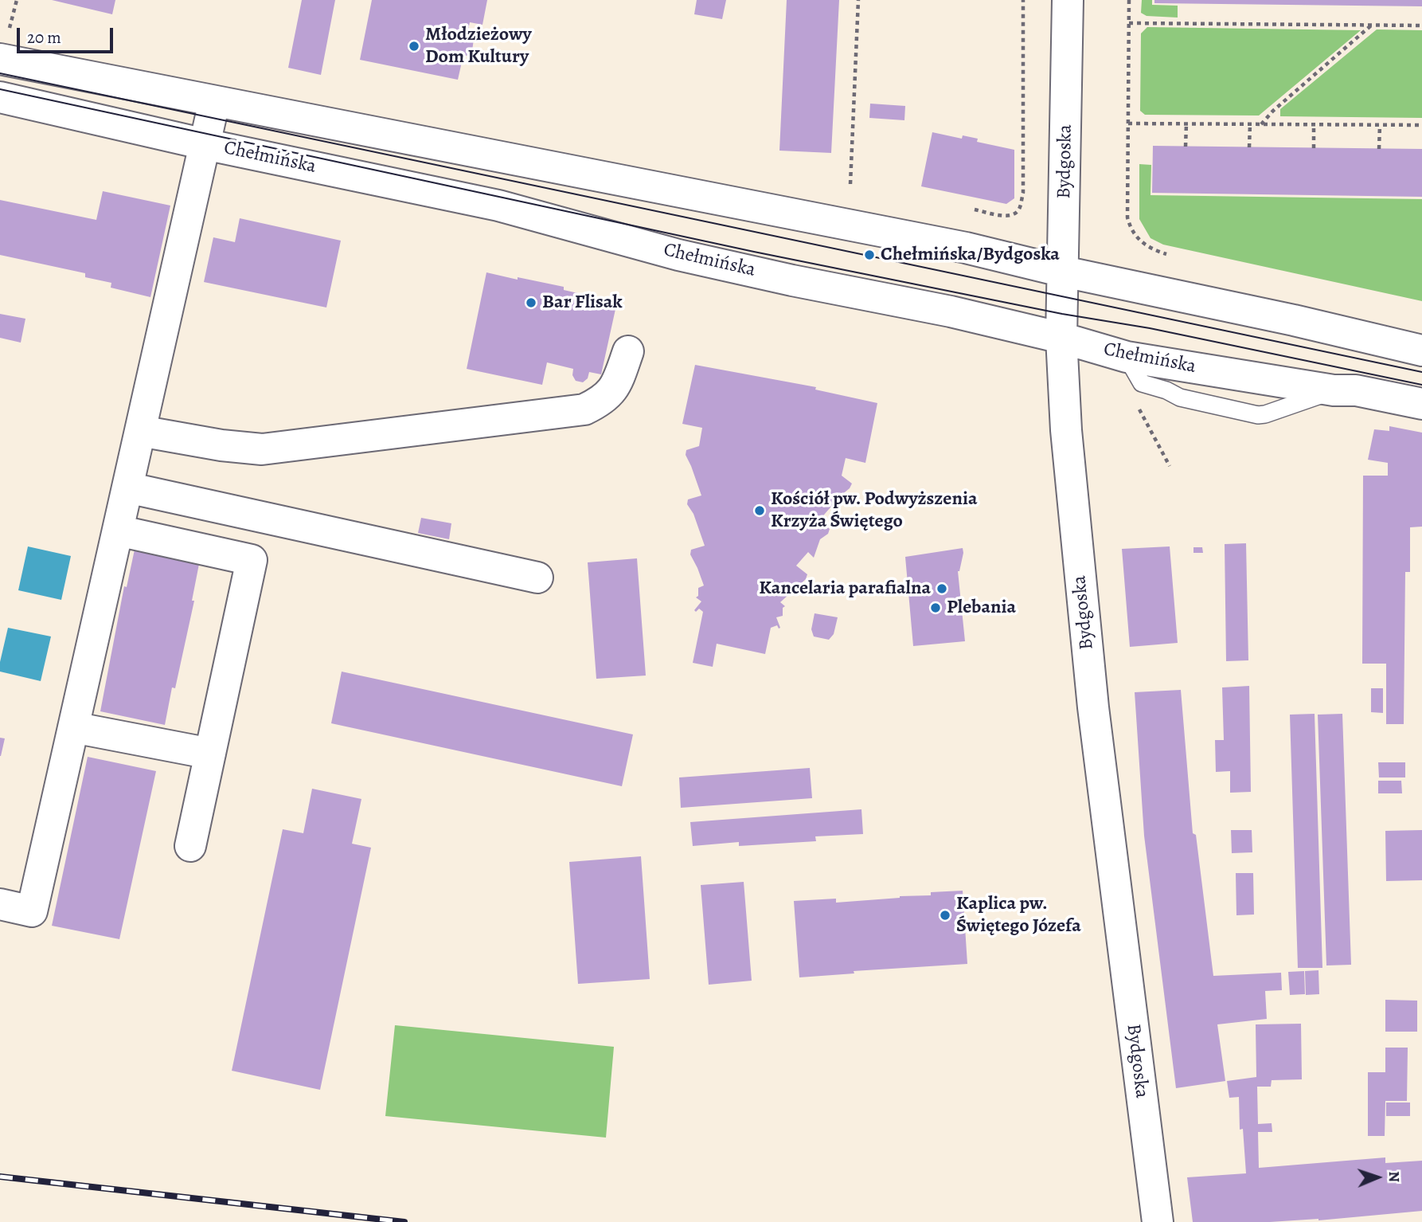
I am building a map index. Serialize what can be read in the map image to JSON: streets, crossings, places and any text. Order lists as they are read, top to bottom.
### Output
{
  "streets": {
    "street": ["Chełmińska", "Bydgoska"]
  },
  "crossings": [
    ["Chełmińska", "Bydgoska"]
  ],
  "places": [
    "Młodzieżowy Dom Kultury",
    "Chełmińska/Bydgoska",
    "Bar Flisak",
    "Kościół pw. Podwyższenia Krzyża Świętego",
    "Kancelaria parafialna",
    "Plebania",
    "Kaplica pw. Świętego Józefa"
  ],
  "scale_bar": "20 m",
  "north": "right"
}
